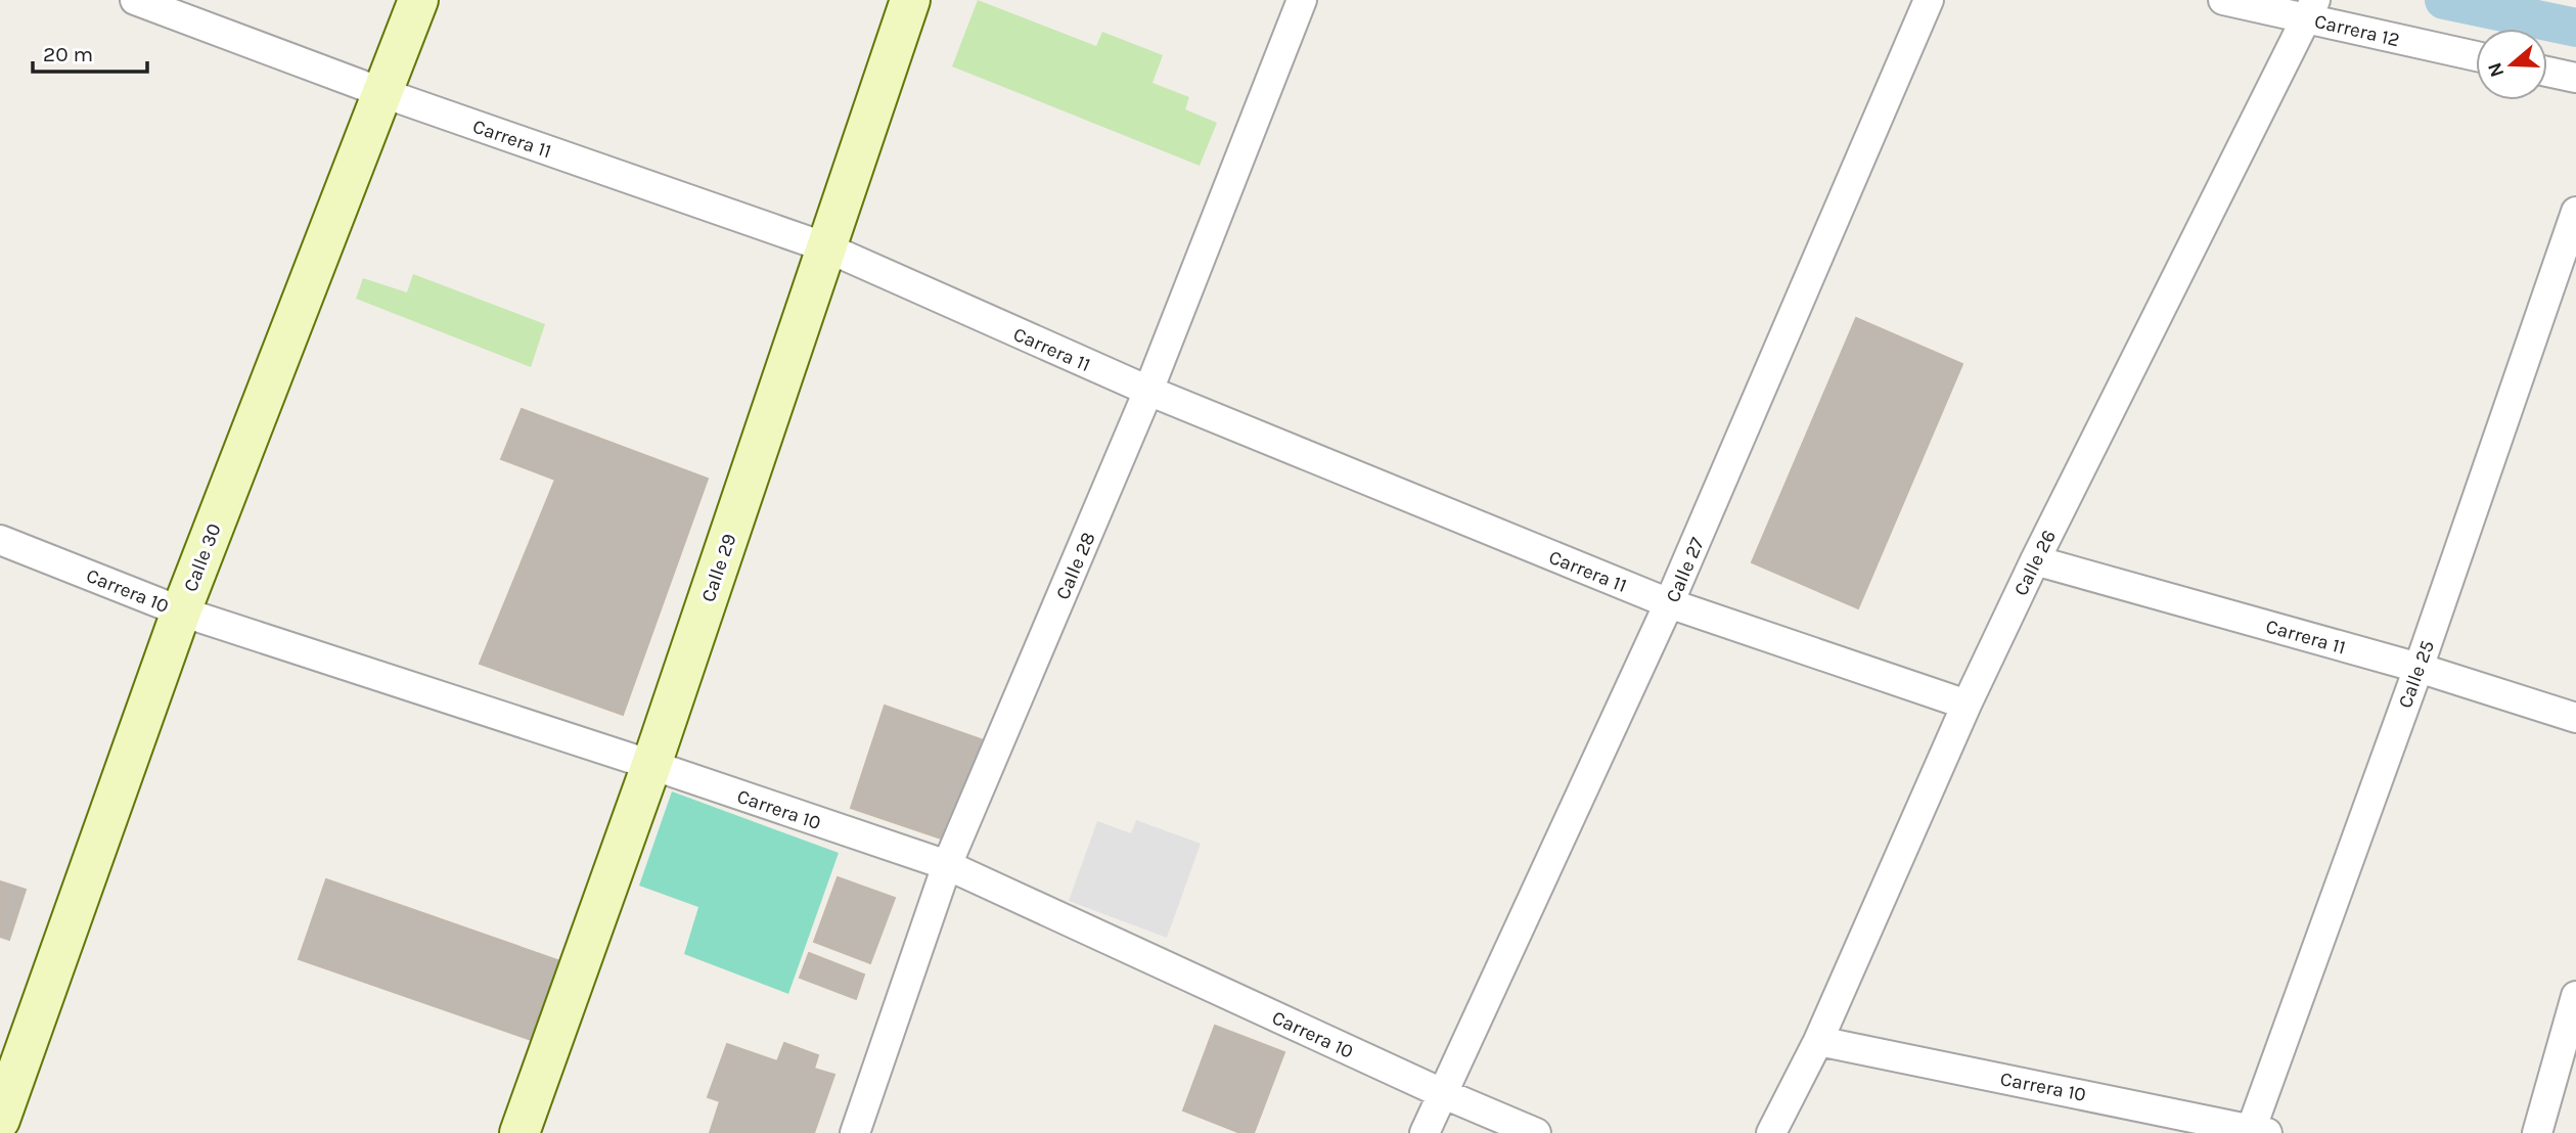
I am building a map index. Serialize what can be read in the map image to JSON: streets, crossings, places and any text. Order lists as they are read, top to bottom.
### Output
{
  "streets": {
    "street": [
      "Carrera 12",
      "Carrera 11",
      "Calle 30",
      "Calle 26",
      "Calle 28",
      "Calle 29",
      "Calle 27",
      "Carrera 10",
      "Calle 25"
    ]
  },
  "crossings": [
    ["Carrera 12", "Calle 26"],
    ["Carrera 11", "Calle 30"],
    ["Carrera 11", "Calle 26"],
    ["Carrera 11", "Calle 28"],
    ["Carrera 11", "Calle 29"],
    ["Carrera 11", "Calle 27"],
    ["Carrera 11", "Calle 25"],
    ["Calle 30", "Carrera 10"],
    ["Calle 26", "Carrera 10"],
    ["Calle 28", "Carrera 10"],
    ["Calle 29", "Carrera 10"],
    ["Calle 27", "Carrera 10"],
    ["Carrera 10", "Calle 25"]
  ],
  "scale_bar": "20 m",
  "north": "left"
}
